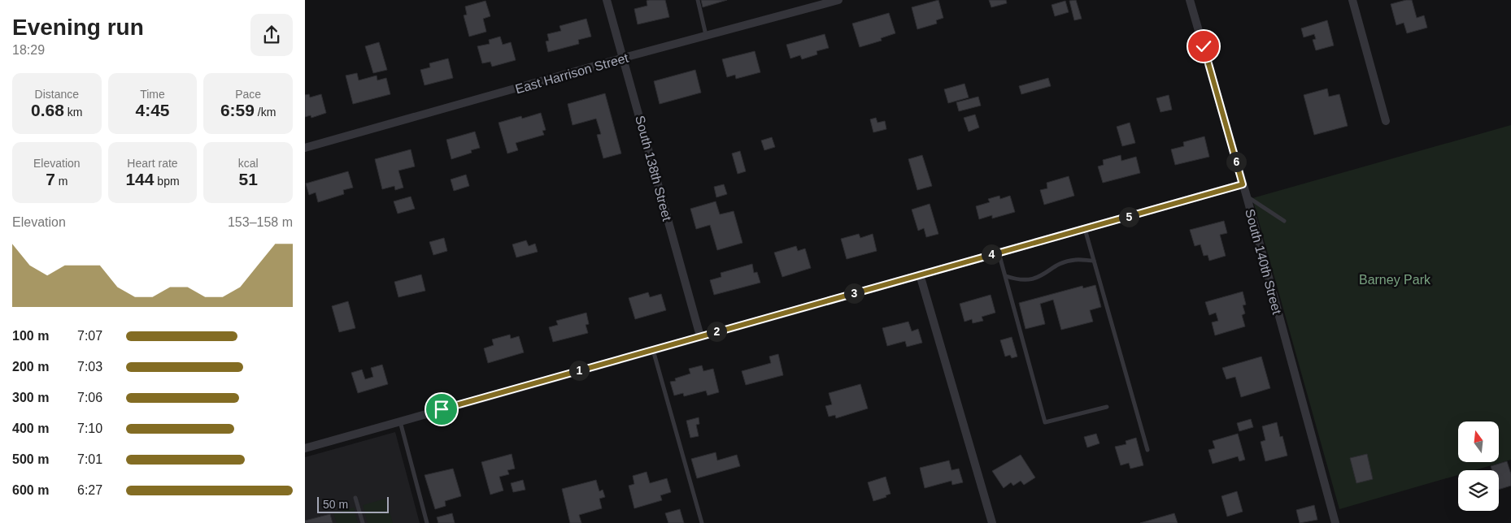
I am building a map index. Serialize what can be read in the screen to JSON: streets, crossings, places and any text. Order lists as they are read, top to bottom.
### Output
{
  "streets": {
    "street": ["East Harrison Street", "South 138th Street", "South 140th Street"]
  },
  "crossings": [
    ["East Harrison Street", "South 138th Street"]
  ],
  "parks": ["Barney Park"],
  "scale_bar": "50 m",
  "north": "top",
  "page": {
    "heading": ["Evening run", "18:29"],
    "stats": [
      ["Distance", "0.68 km"],
      ["Time", "4:45"],
      ["Pace", "6:59 /km"],
      ["Elevation", "7 m"],
      ["Heart rate", "144 bpm"],
      ["kcal", "51"]
    ],
    "pins": [
      "6",
      "5",
      "4",
      "3",
      "2",
      "1"
    ],
    "chart": ["Elevation", "153–158 m"],
    "list": [
      {
        "name": "100 m",
        "note": "7:07"
      },
      {
        "name": "200 m",
        "note": "7:03"
      },
      {
        "name": "300 m",
        "note": "7:06"
      },
      {
        "name": "400 m",
        "note": "7:10"
      },
      {
        "name": "500 m",
        "note": "7:01"
      },
      {
        "name": "600 m",
        "note": "6:27"
      }
    ],
    "scale": "50 m"
  }
}
